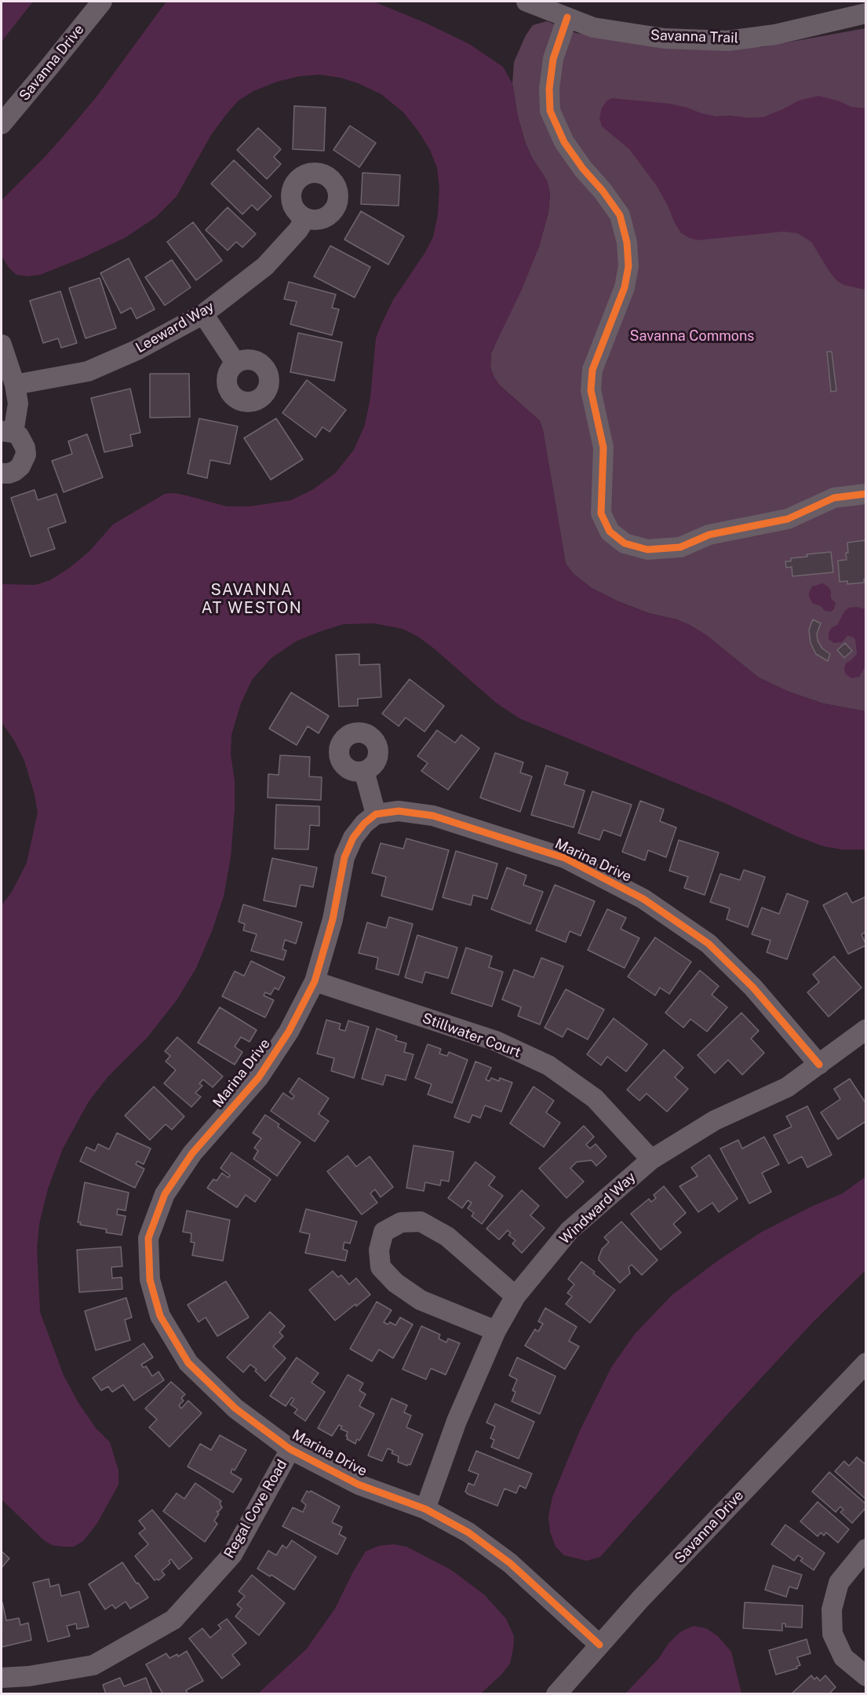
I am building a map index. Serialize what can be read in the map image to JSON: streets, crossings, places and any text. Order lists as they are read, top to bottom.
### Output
{
  "streets": {
    "street": [
      "Savanna Trail",
      "Savanna Drive",
      "Leeward Way",
      "Marina Drive",
      "Stillwater Court",
      "Windward Way",
      "Regal Cove Road"
    ]
  },
  "crossings": [
    ["Savanna Drive", "Marina Drive"],
    ["Marina Drive", "Stillwater Court"],
    ["Marina Drive", "Windward Way"],
    ["Marina Drive", "Regal Cove Road"],
    ["Stillwater Court", "Windward Way"]
  ],
  "districts": ["SAVANNA AT WESTON"],
  "parks": ["Savanna Commons"]
}
